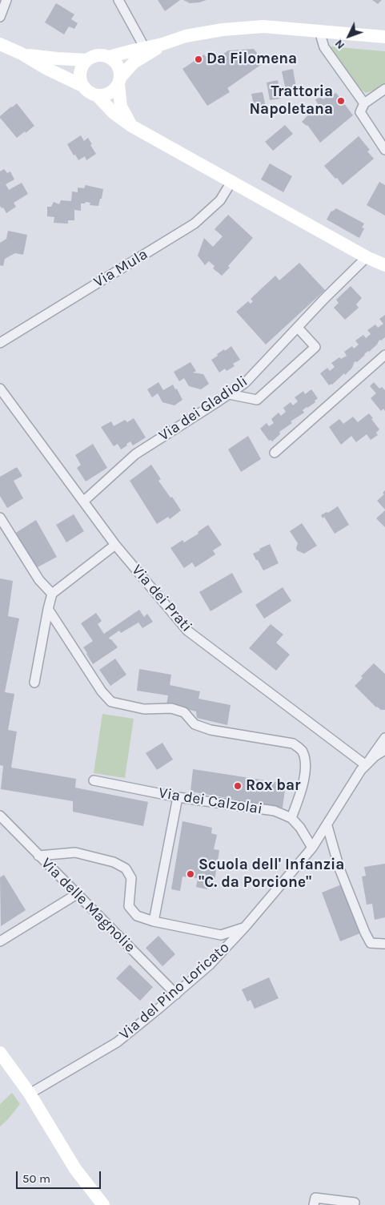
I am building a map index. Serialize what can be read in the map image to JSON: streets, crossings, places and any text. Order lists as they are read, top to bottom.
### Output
{
  "streets": {
    "street": [
      "Via Mula",
      "Via dei Gladioli",
      "Via dei Prati",
      "Via dei Calzolai",
      "Via delle Magnolie",
      "Via del Pino Loricato"
    ]
  },
  "crossings": [
    ["Via dei Gladioli", "Via dei Prati"],
    ["Via dei Prati", "Via del Pino Loricato"],
    ["Via dei Calzolai", "Via del Pino Loricato"],
    ["Via delle Magnolie", "Via del Pino Loricato"]
  ],
  "places": [
    "Da Filomena",
    "Trattoria Napoletana",
    "Rox bar",
    "Scuola dell' Infanzia \"C. da Porcione\""
  ],
  "scale_bar": "50 m",
  "north": "bottom left"
}
